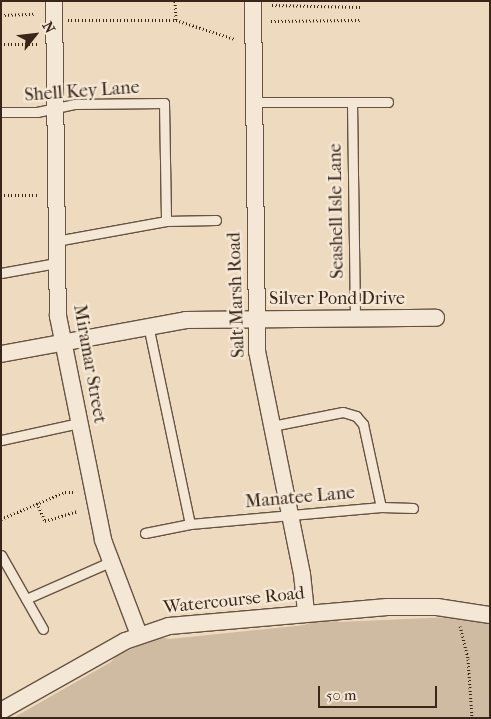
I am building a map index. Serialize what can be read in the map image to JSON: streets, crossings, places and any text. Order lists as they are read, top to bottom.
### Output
{
  "streets": {
    "street": [
      "Salt Marsh Road",
      "Silver Pond Drive",
      "Miramar Street",
      "Watercourse Road"
    ],
    "lane": ["Shell Key Lane", "Seashell Isle Lane", "Manatee Lane"]
  },
  "crossings": [
    ["Shell Key Lane", "Miramar Street"],
    ["Seashell Isle Lane", "Silver Pond Drive"],
    ["Salt Marsh Road", "Silver Pond Drive"],
    ["Salt Marsh Road", "Manatee Lane"],
    ["Salt Marsh Road", "Watercourse Road"],
    ["Silver Pond Drive", "Miramar Street"],
    ["Miramar Street", "Watercourse Road"]
  ],
  "scale_bar": "50 m",
  "north": "top right"
}
